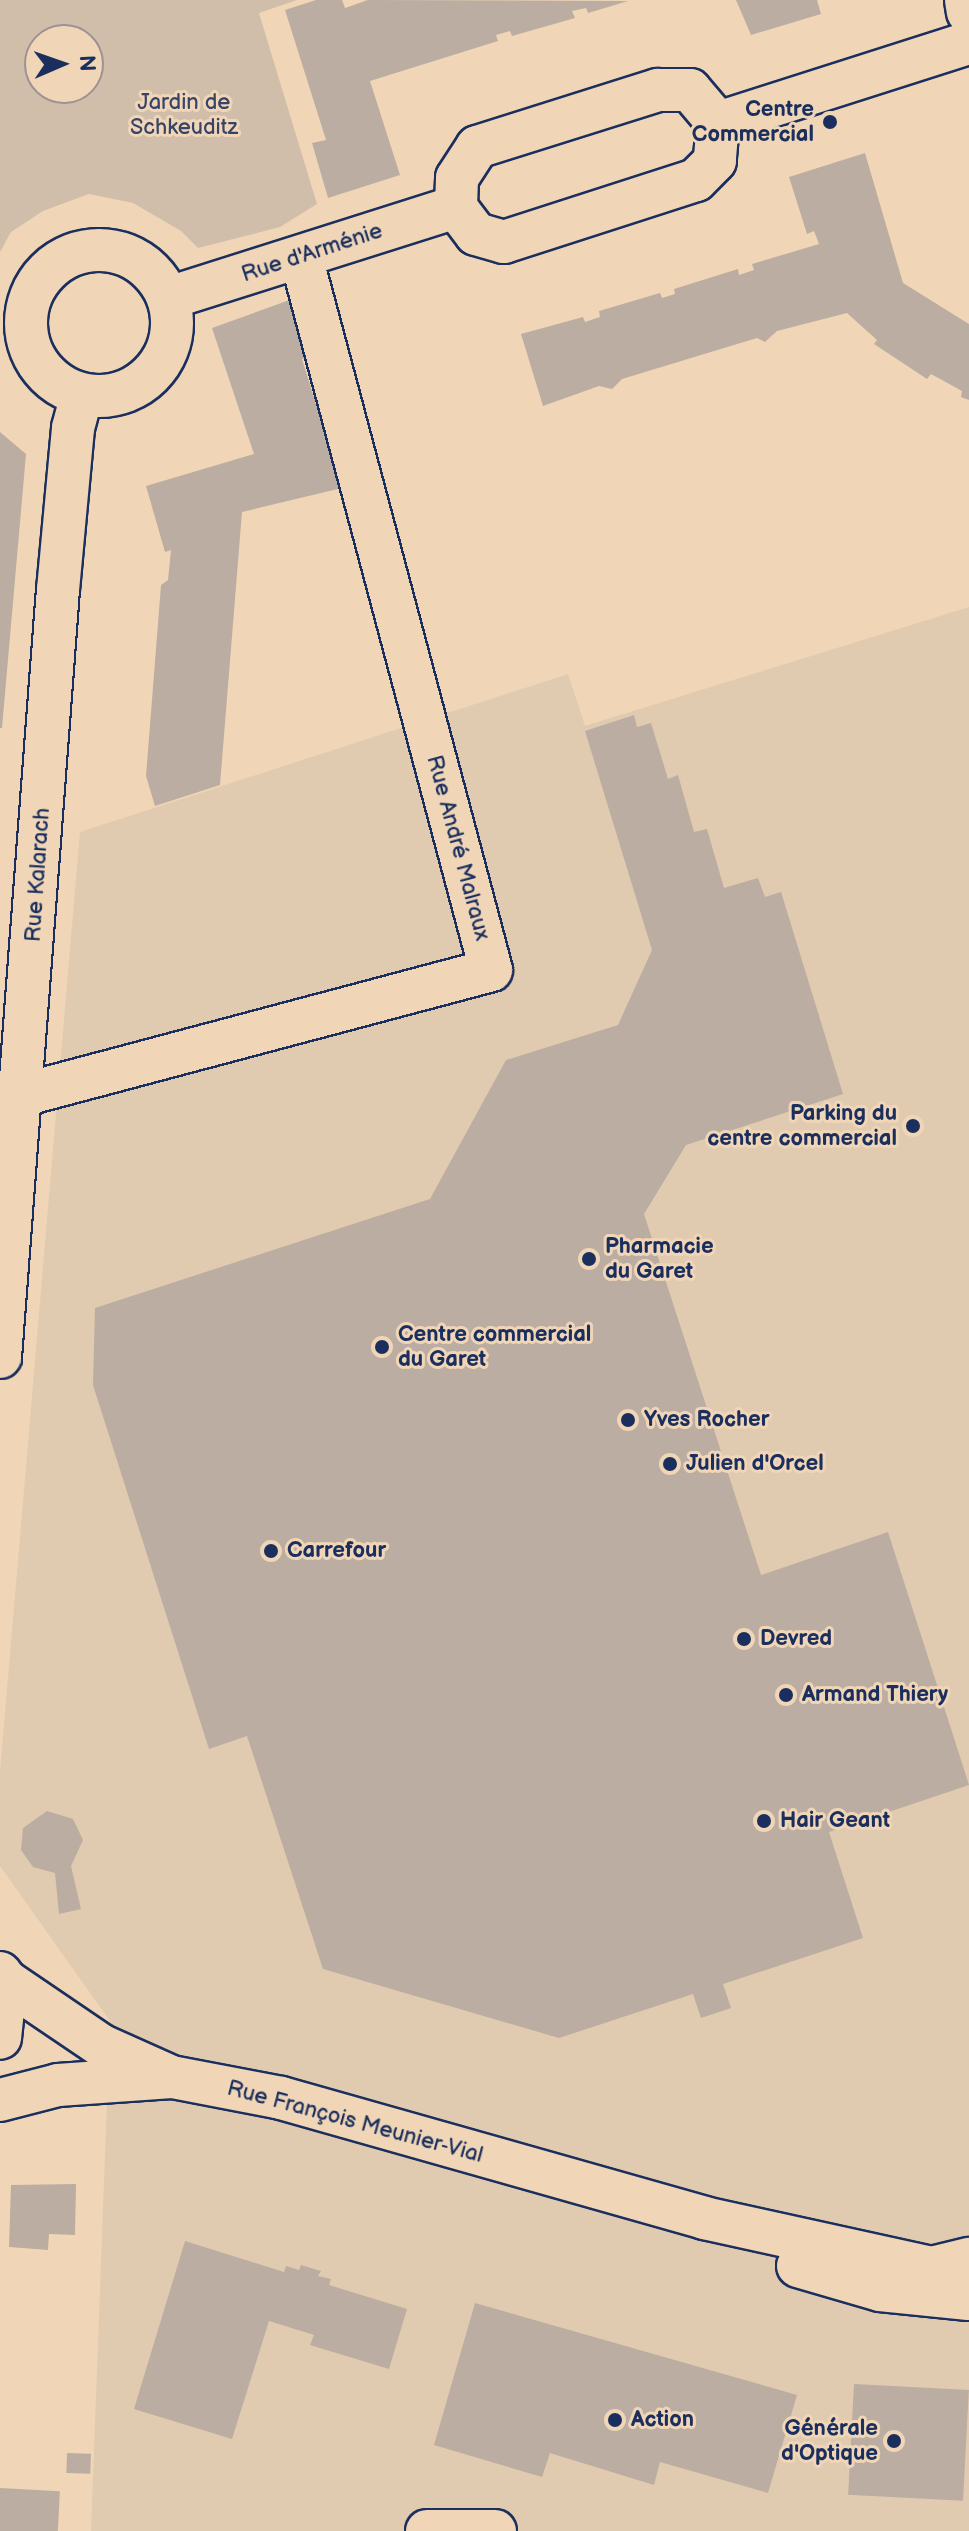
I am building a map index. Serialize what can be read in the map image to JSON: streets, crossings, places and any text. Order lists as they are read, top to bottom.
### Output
{
  "streets": {
    "street": [
      "Rue d'Arménie",
      "Rue André Malraux",
      "Rue Kalarach",
      "Rue François Meunier-Vial"
    ]
  },
  "crossings": [
    ["Rue d'Arménie", "Rue André Malraux"],
    ["Rue d'Arménie", "Rue Kalarach"],
    ["Rue André Malraux", "Rue Kalarach"]
  ],
  "parks": ["Jardin de Schkeuditz"],
  "places": [
    "Centre Commercial",
    "Parking du centre commercial",
    "Pharmacie du Garet",
    "Centre commercial du Garet",
    "Yves Rocher",
    "Julien d'Orcel",
    "Carrefour",
    "Devred",
    "Armand Thiery",
    "Hair Geant",
    "Action",
    "Générale d'Optique"
  ],
  "north": "right"
}
